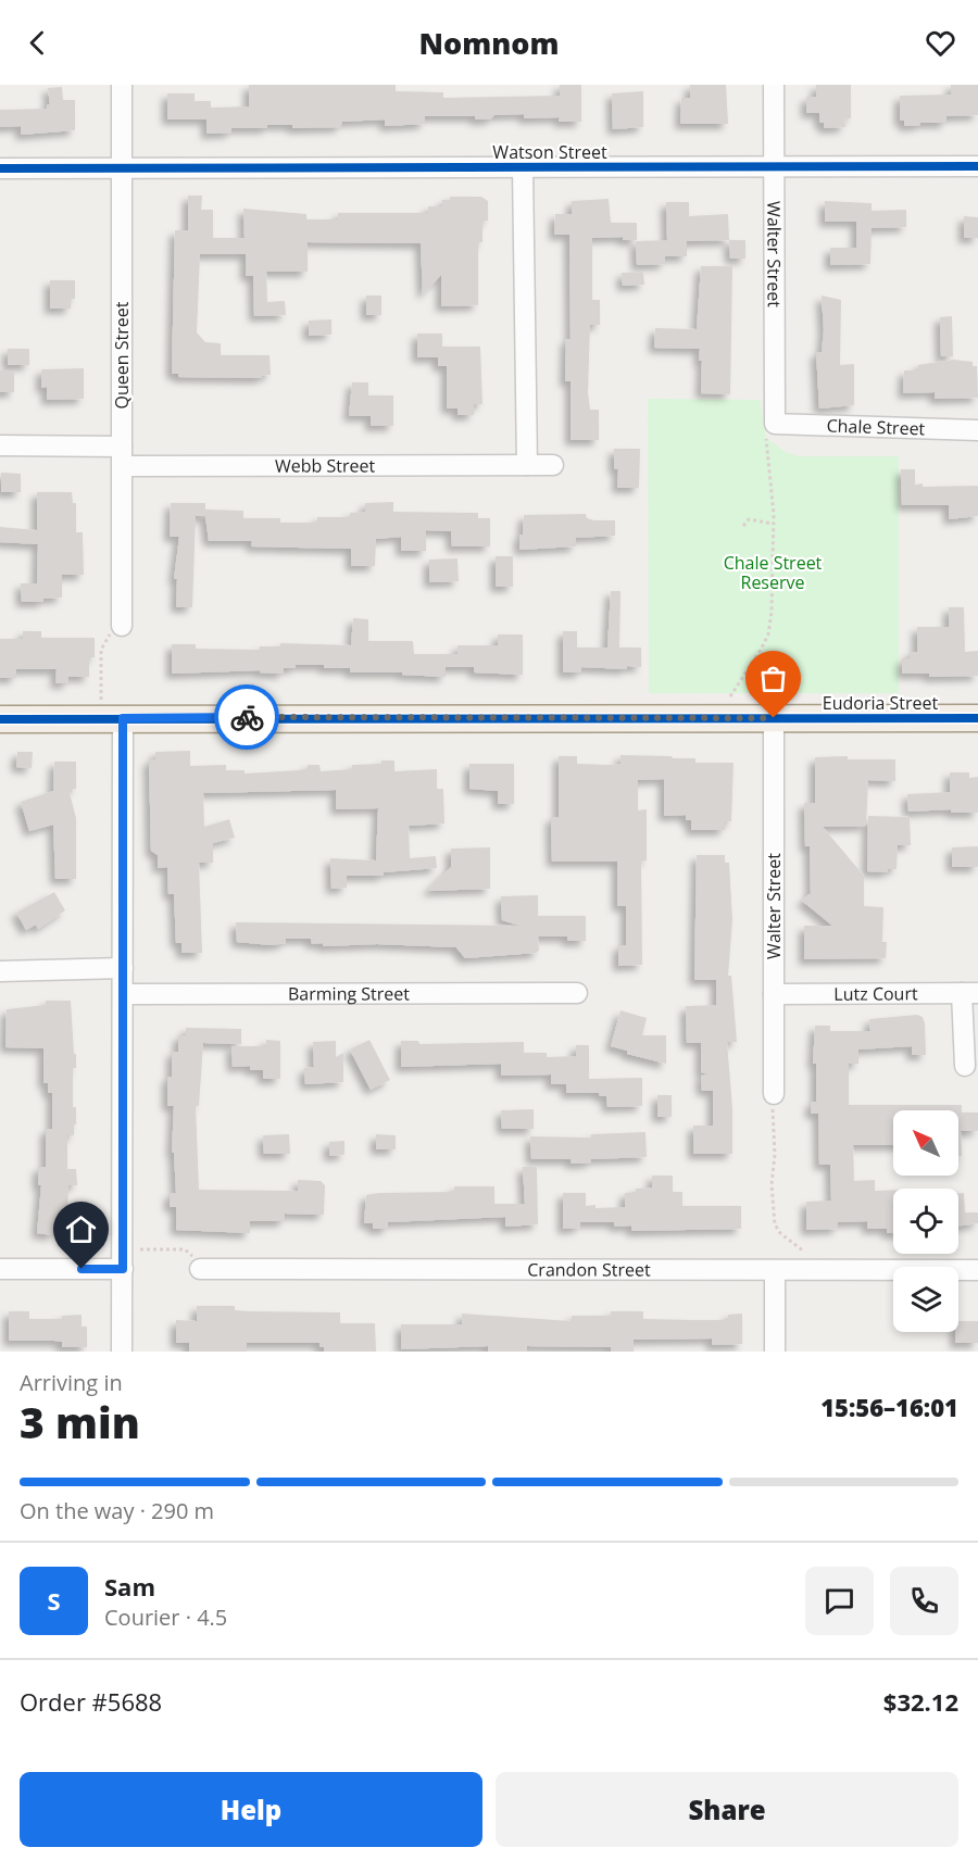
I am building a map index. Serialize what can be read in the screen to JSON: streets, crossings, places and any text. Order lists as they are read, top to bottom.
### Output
{
  "streets": {
    "main road": ["Eudoria Street"],
    "street": [
      "Watson Street",
      "Walter Street",
      "Queen Street",
      "Chale Street",
      "Webb Street",
      "Lutz Court",
      "Barming Street",
      "Crandon Street"
    ]
  },
  "crossings": [
    ["Watson Street", "Walter Street"],
    ["Watson Street", "Queen Street"],
    ["Walter Street", "Chale Street"],
    ["Walter Street", "Eudoria Street"],
    ["Walter Street", "Lutz Court"],
    ["Queen Street", "Webb Street"]
  ],
  "parks": ["Chale Street Reserve"],
  "north": "top left",
  "page": {
    "header": "Nomnom",
    "heading": ["3 min", "Arriving in", "15:56–16:01"],
    "panel": [
      "Sam",
      "Courier · 4.5",
      "Order #5688",
      "$32.12"
    ],
    "bar": "On the way · 290 m",
    "round": "S",
    "buttons": ["Help", "Share"]
  }
}
